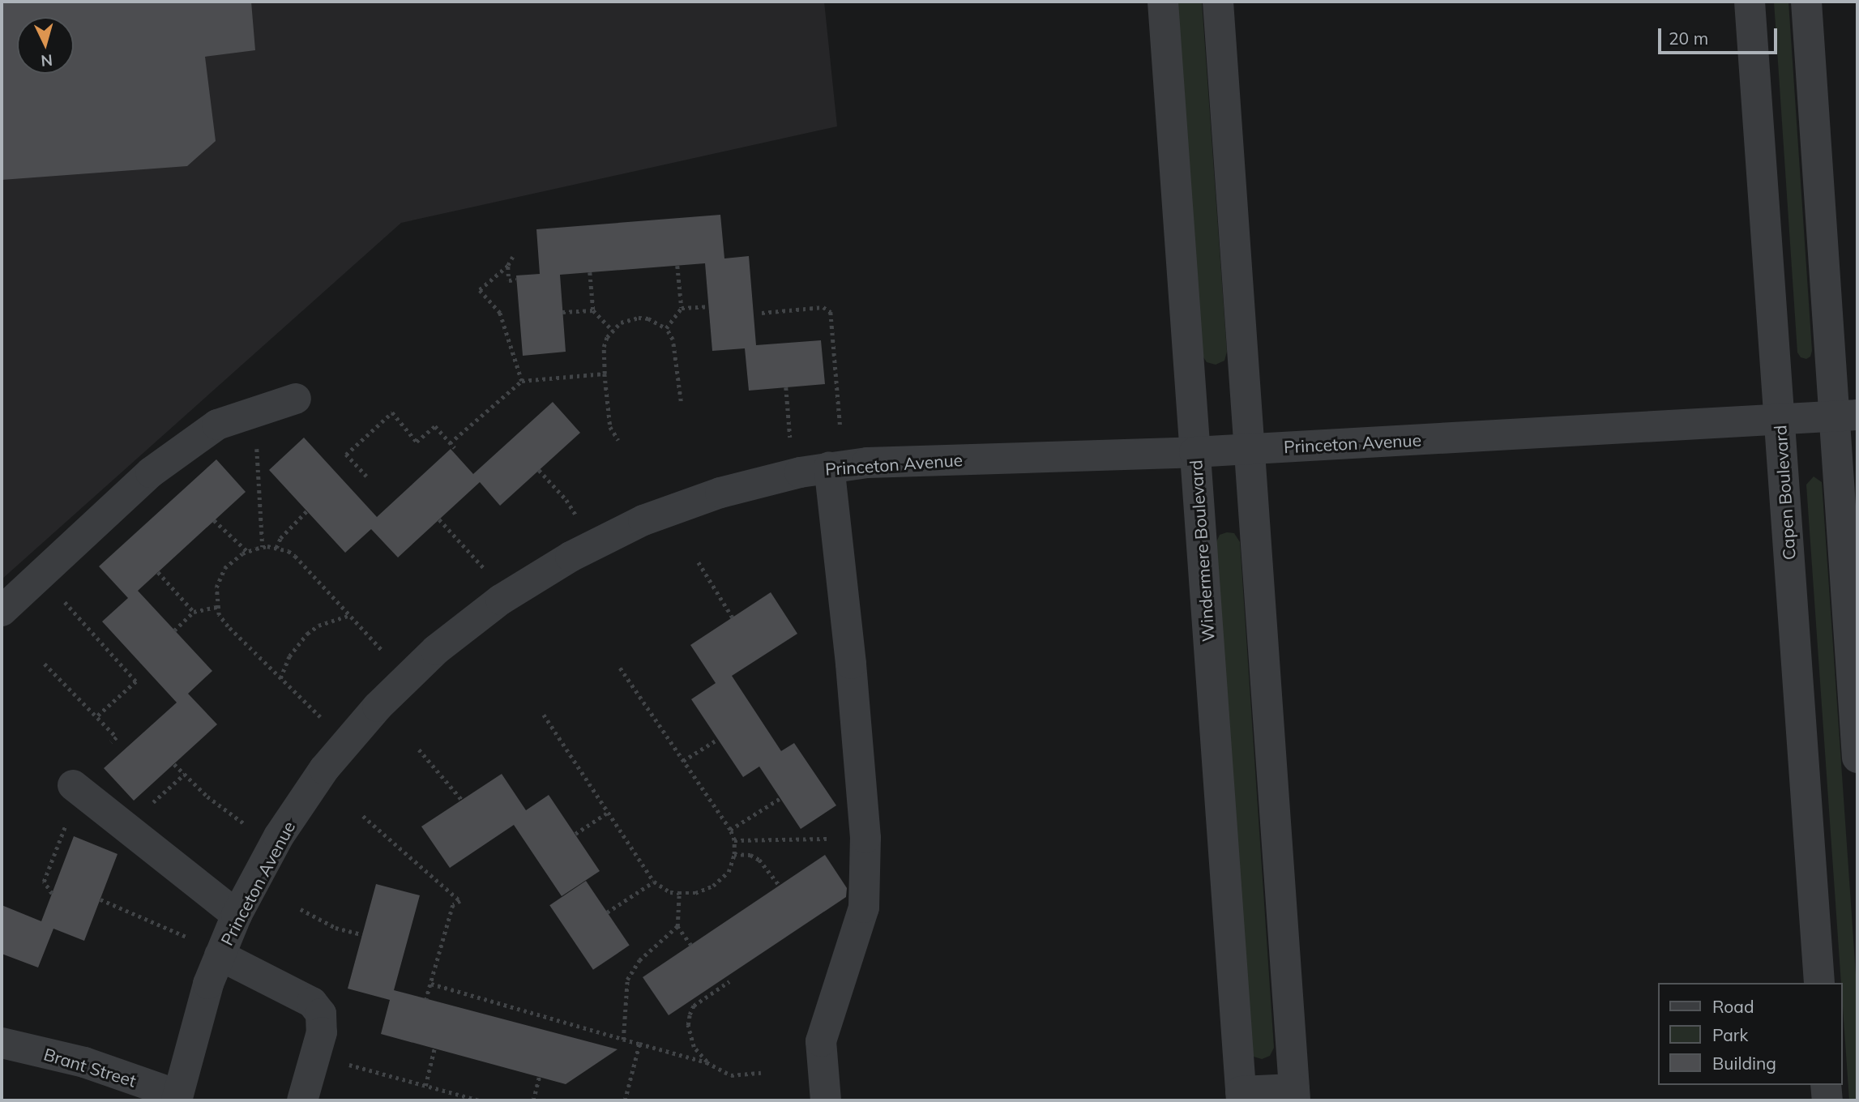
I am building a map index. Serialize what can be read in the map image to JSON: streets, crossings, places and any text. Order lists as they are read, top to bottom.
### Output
{
  "streets": {
    "street": [
      "Princeton Avenue",
      "Capen Boulevard",
      "Windermere Boulevard",
      "Brant Street"
    ]
  },
  "crossings": [
    ["Princeton Avenue", "Capen Boulevard"],
    ["Princeton Avenue", "Windermere Boulevard"],
    ["Princeton Avenue", "Brant Street"]
  ],
  "legend": ["Road", "Park", "Building"],
  "scale_bar": "20 m",
  "north": "bottom"
}
